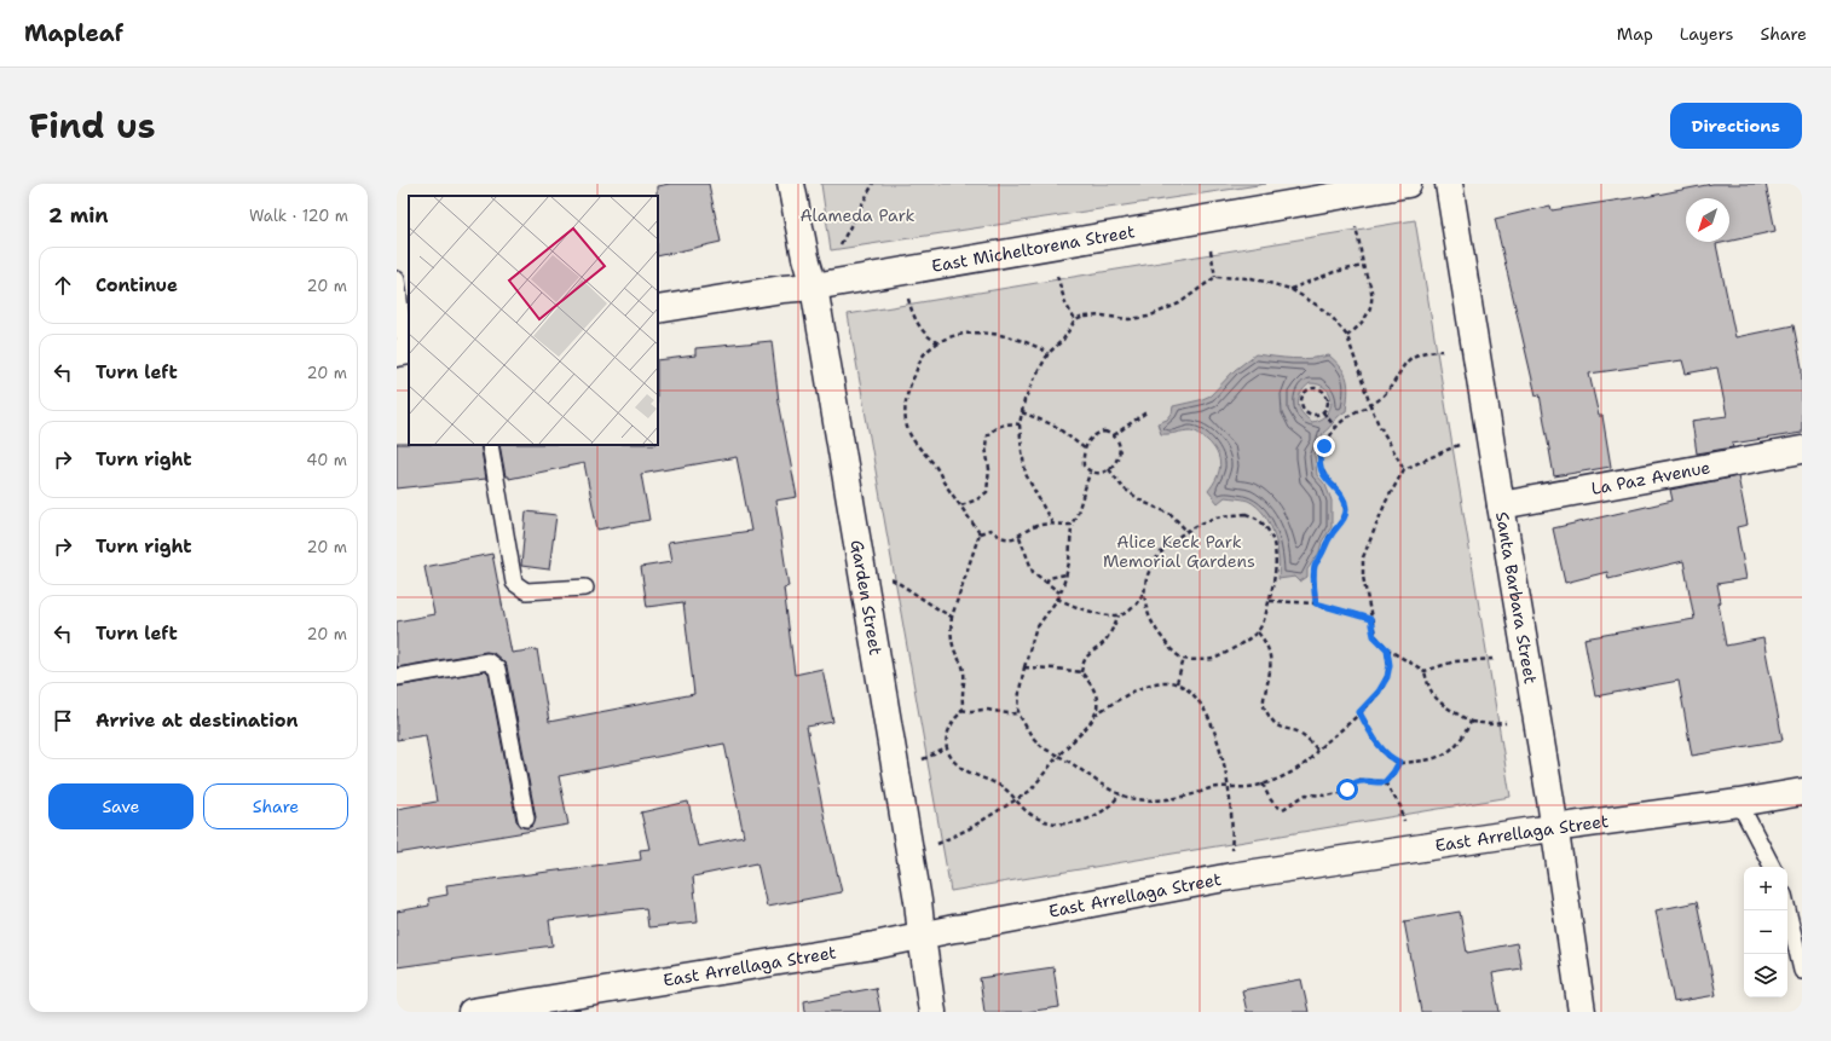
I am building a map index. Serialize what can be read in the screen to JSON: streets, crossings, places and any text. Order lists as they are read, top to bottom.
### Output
{
  "streets": {
    "street": [
      "East Micheltorena Street",
      "La Paz Avenue",
      "Garden Street",
      "Santa Barbara Street",
      "East Arrellaga Street"
    ]
  },
  "crossings": [
    ["East Micheltorena Street", "Garden Street"],
    ["La Paz Avenue", "Santa Barbara Street"],
    ["Garden Street", "East Arrellaga Street"],
    ["Santa Barbara Street", "East Arrellaga Street"]
  ],
  "parks": ["Alameda Park", "Alice Keck Park Memorial Gardens"],
  "north": "bottom left",
  "page": {
    "header": "Mapleaf",
    "nav": ["Map", "Layers", "Share"],
    "title": "Find us",
    "buttons": [
      "Directions",
      ["Save", "Share"]
    ],
    "heading": ["2 min", "Walk · 120 m"],
    "list": [
      ["Continue", "20 m"],
      ["Turn left", "20 m"],
      ["Turn right", "40 m"],
      ["Turn right", "20 m"],
      ["Turn left", "20 m"],
      "Arrive at destination"
    ],
    "map_buttons": ["+", "−"]
  }
}
